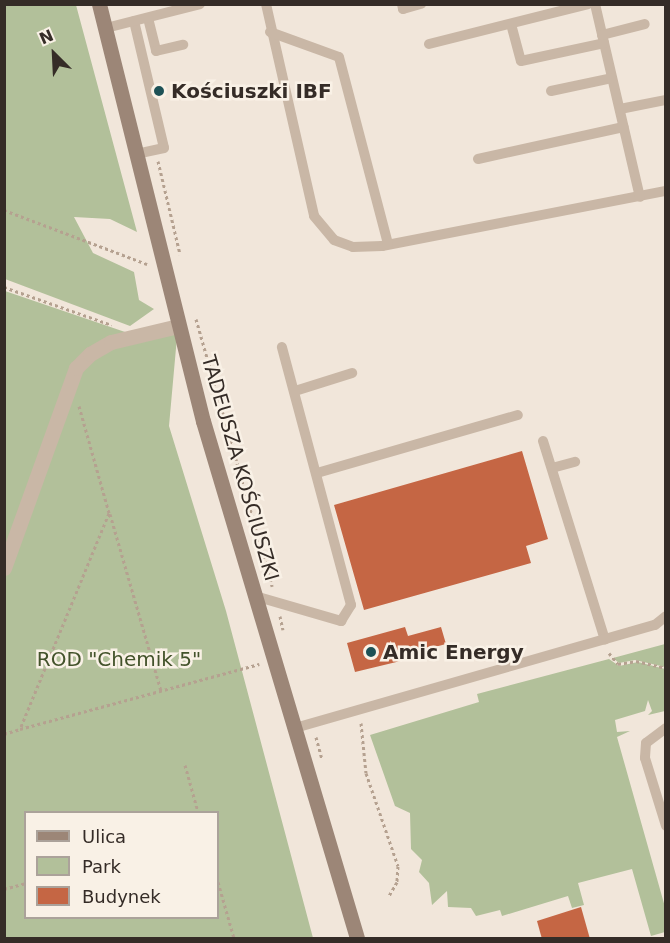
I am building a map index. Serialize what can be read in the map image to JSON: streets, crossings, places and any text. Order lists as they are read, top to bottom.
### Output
{
  "streets": {
    "main road": ["TADEUSZA KOŚCIUSZKI"]
  },
  "parks": ["ROD \"Chemik 5\""],
  "places": ["Kościuszki IBF", "Amic Energy"],
  "legend": ["Ulica", "Park", "Budynek"],
  "north": "top left"
}
